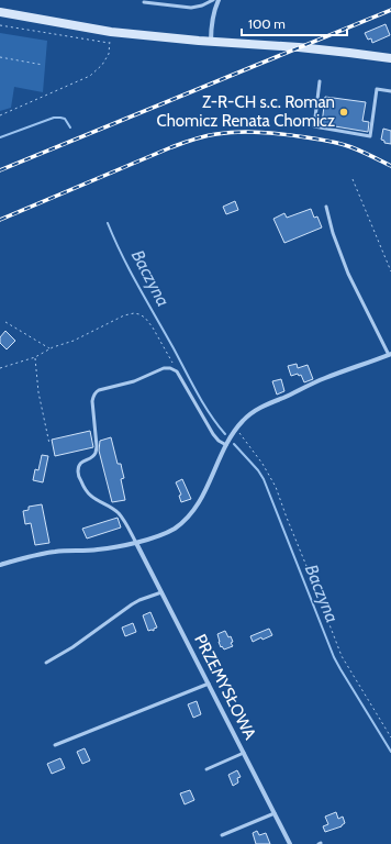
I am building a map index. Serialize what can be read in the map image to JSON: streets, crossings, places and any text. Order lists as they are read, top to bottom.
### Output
{
  "streets": {
    "street": ["PRZEMYSŁOWA"]
  },
  "water": ["Baczyna"],
  "places": ["Z-R-CH s.c. Roman Chomicz Renata Chomicz"],
  "scale_bar": "100 m"
}
